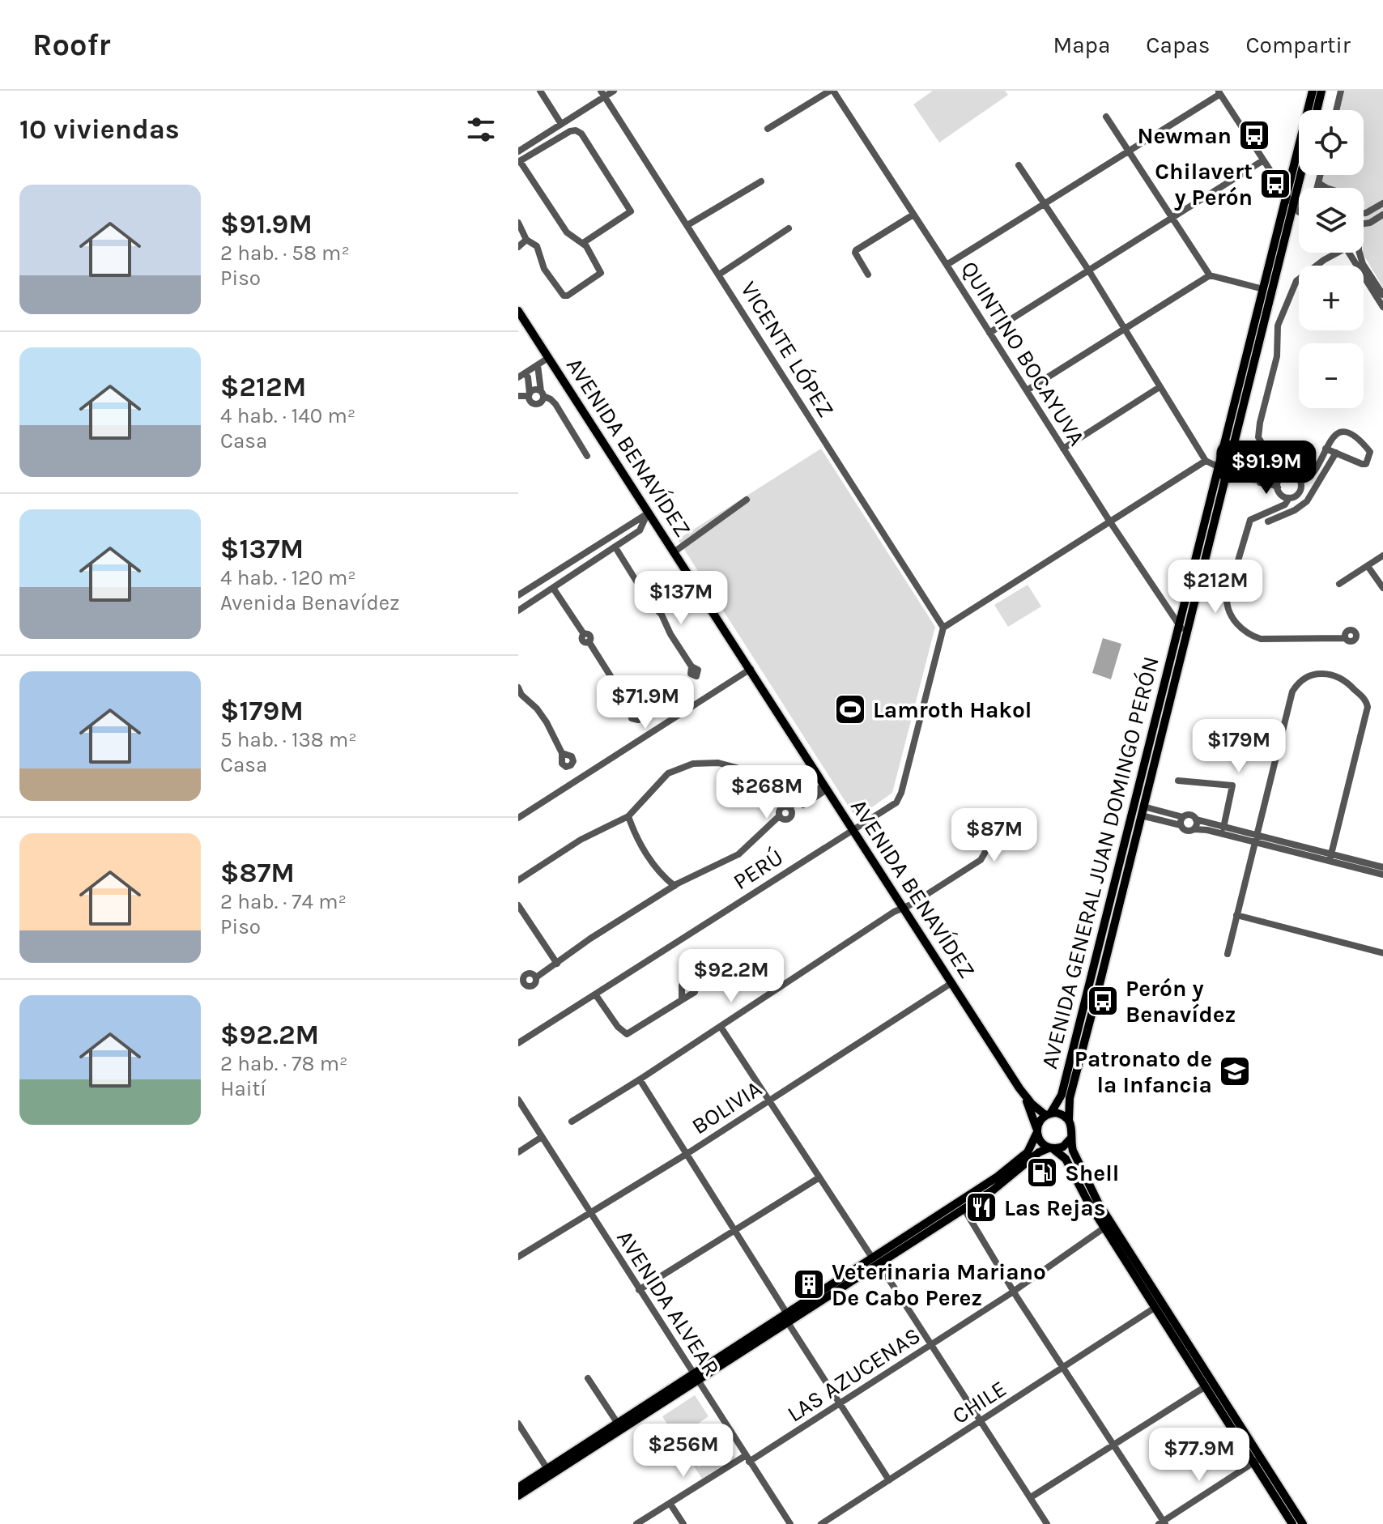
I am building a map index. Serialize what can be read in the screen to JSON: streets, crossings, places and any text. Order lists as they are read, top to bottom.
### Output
{
  "streets": {
    "main road": ["AVENIDA BENAVÍDEZ", "AVENIDA GENERAL JUAN DOMINGO PERÓN"],
    "street": [
      "VICENTE LÓPEZ",
      "QUINTINO BOCAYUVA",
      "PERÚ",
      "BOLIVIA",
      "AVENIDA ALVEAR",
      "LAS AZUCENAS",
      "CHILE"
    ]
  },
  "crossings": [
    ["VICENTE LÓPEZ", "PERÚ"],
    ["QUINTINO BOCAYUVA", "AVENIDA GENERAL JUAN DOMINGO PERÓN"],
    ["AVENIDA BENAVÍDEZ", "AVENIDA GENERAL JUAN DOMINGO PERÓN"],
    ["AVENIDA BENAVÍDEZ", "PERÚ"],
    ["AVENIDA BENAVÍDEZ", "BOLIVIA"],
    ["BOLIVIA", "AVENIDA ALVEAR"],
    ["AVENIDA ALVEAR", "LAS AZUCENAS"]
  ],
  "places": {
    "bus stop": ["Newman", "Chilavert y Perón", "Perón y Benavídez"],
    "sports": ["Lamroth Hakol"],
    "school or university": ["Patronato de la Infancia"],
    "fuel station": ["Shell"],
    "restaurant": ["Las Rejas"],
    "building": ["Veterinaria Mariano De Cabo Perez"]
  },
  "page": {
    "header": "Roofr",
    "nav": ["Mapa", "Capas", "Compartir"],
    "heading": "10 viviendas",
    "map_buttons": ["+", "−"],
    "list": [
      {
        "name": "$91.9M",
        "note": "2 hab. · 58 m² · Piso"
      },
      {
        "name": "$212M",
        "note": "4 hab. · 140 m² · Casa"
      },
      {
        "name": "$137M",
        "note": "4 hab. · 120 m² · Avenida Benavídez"
      },
      {
        "name": "$179M",
        "note": "5 hab. · 138 m² · Casa"
      },
      {
        "name": "$87M",
        "note": "2 hab. · 74 m² · Piso"
      },
      {
        "name": "$92.2M",
        "note": "2 hab. · 78 m² · Haití"
      }
    ],
    "price": [
      "$91.9M",
      "$212M",
      "$137M",
      "$71.9M",
      "$179M",
      "$268M",
      "$87M",
      "$92.2M",
      "$256M",
      "$77.9M"
    ]
  }
}
